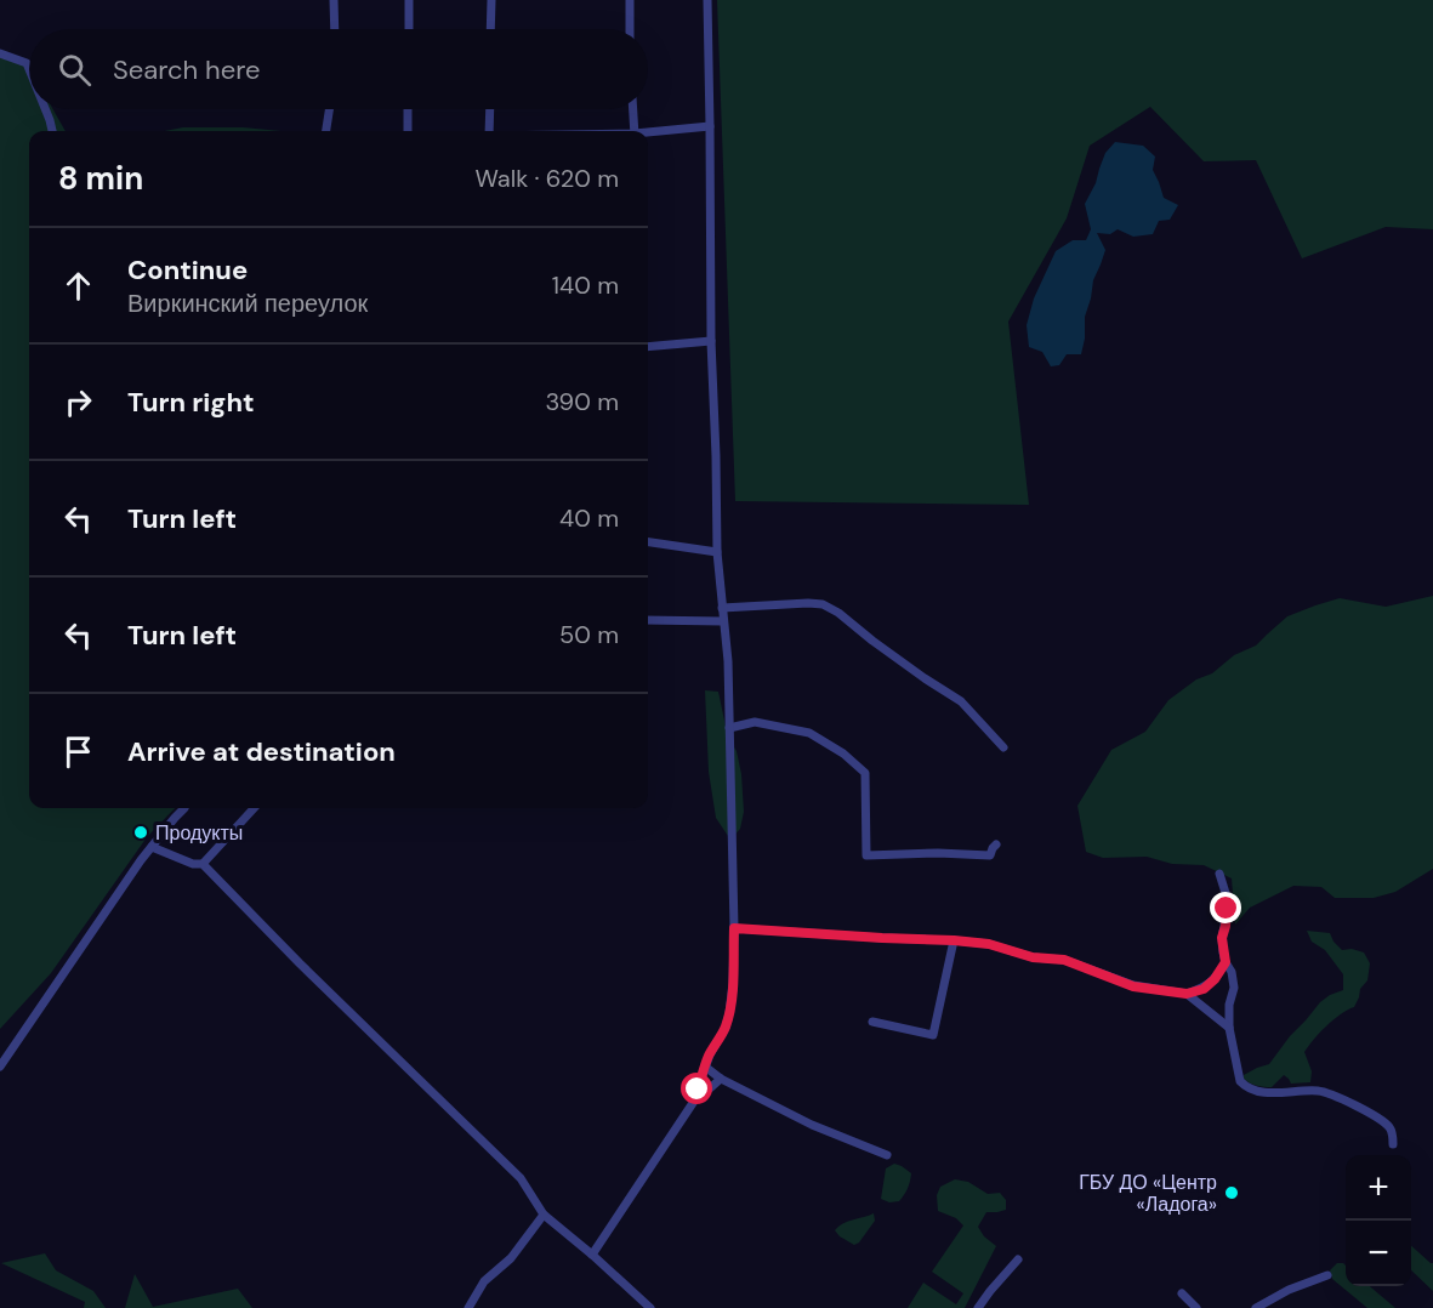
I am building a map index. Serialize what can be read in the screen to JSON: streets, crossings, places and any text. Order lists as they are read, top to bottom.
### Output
{
  "places": ["Продукты", "ГБУ ДО «Центр «Ладога»"],
  "page": {
    "search": "Search here",
    "heading": ["8 min", "Walk · 620 m"],
    "list": [
      ["Continue", "Виркинский переулок", "140 m"],
      ["Turn right", "390 m"],
      ["Turn left", "40 m"],
      ["Turn left", "50 m"],
      "Arrive at destination"
    ],
    "map_buttons": ["+", "−"]
  }
}
